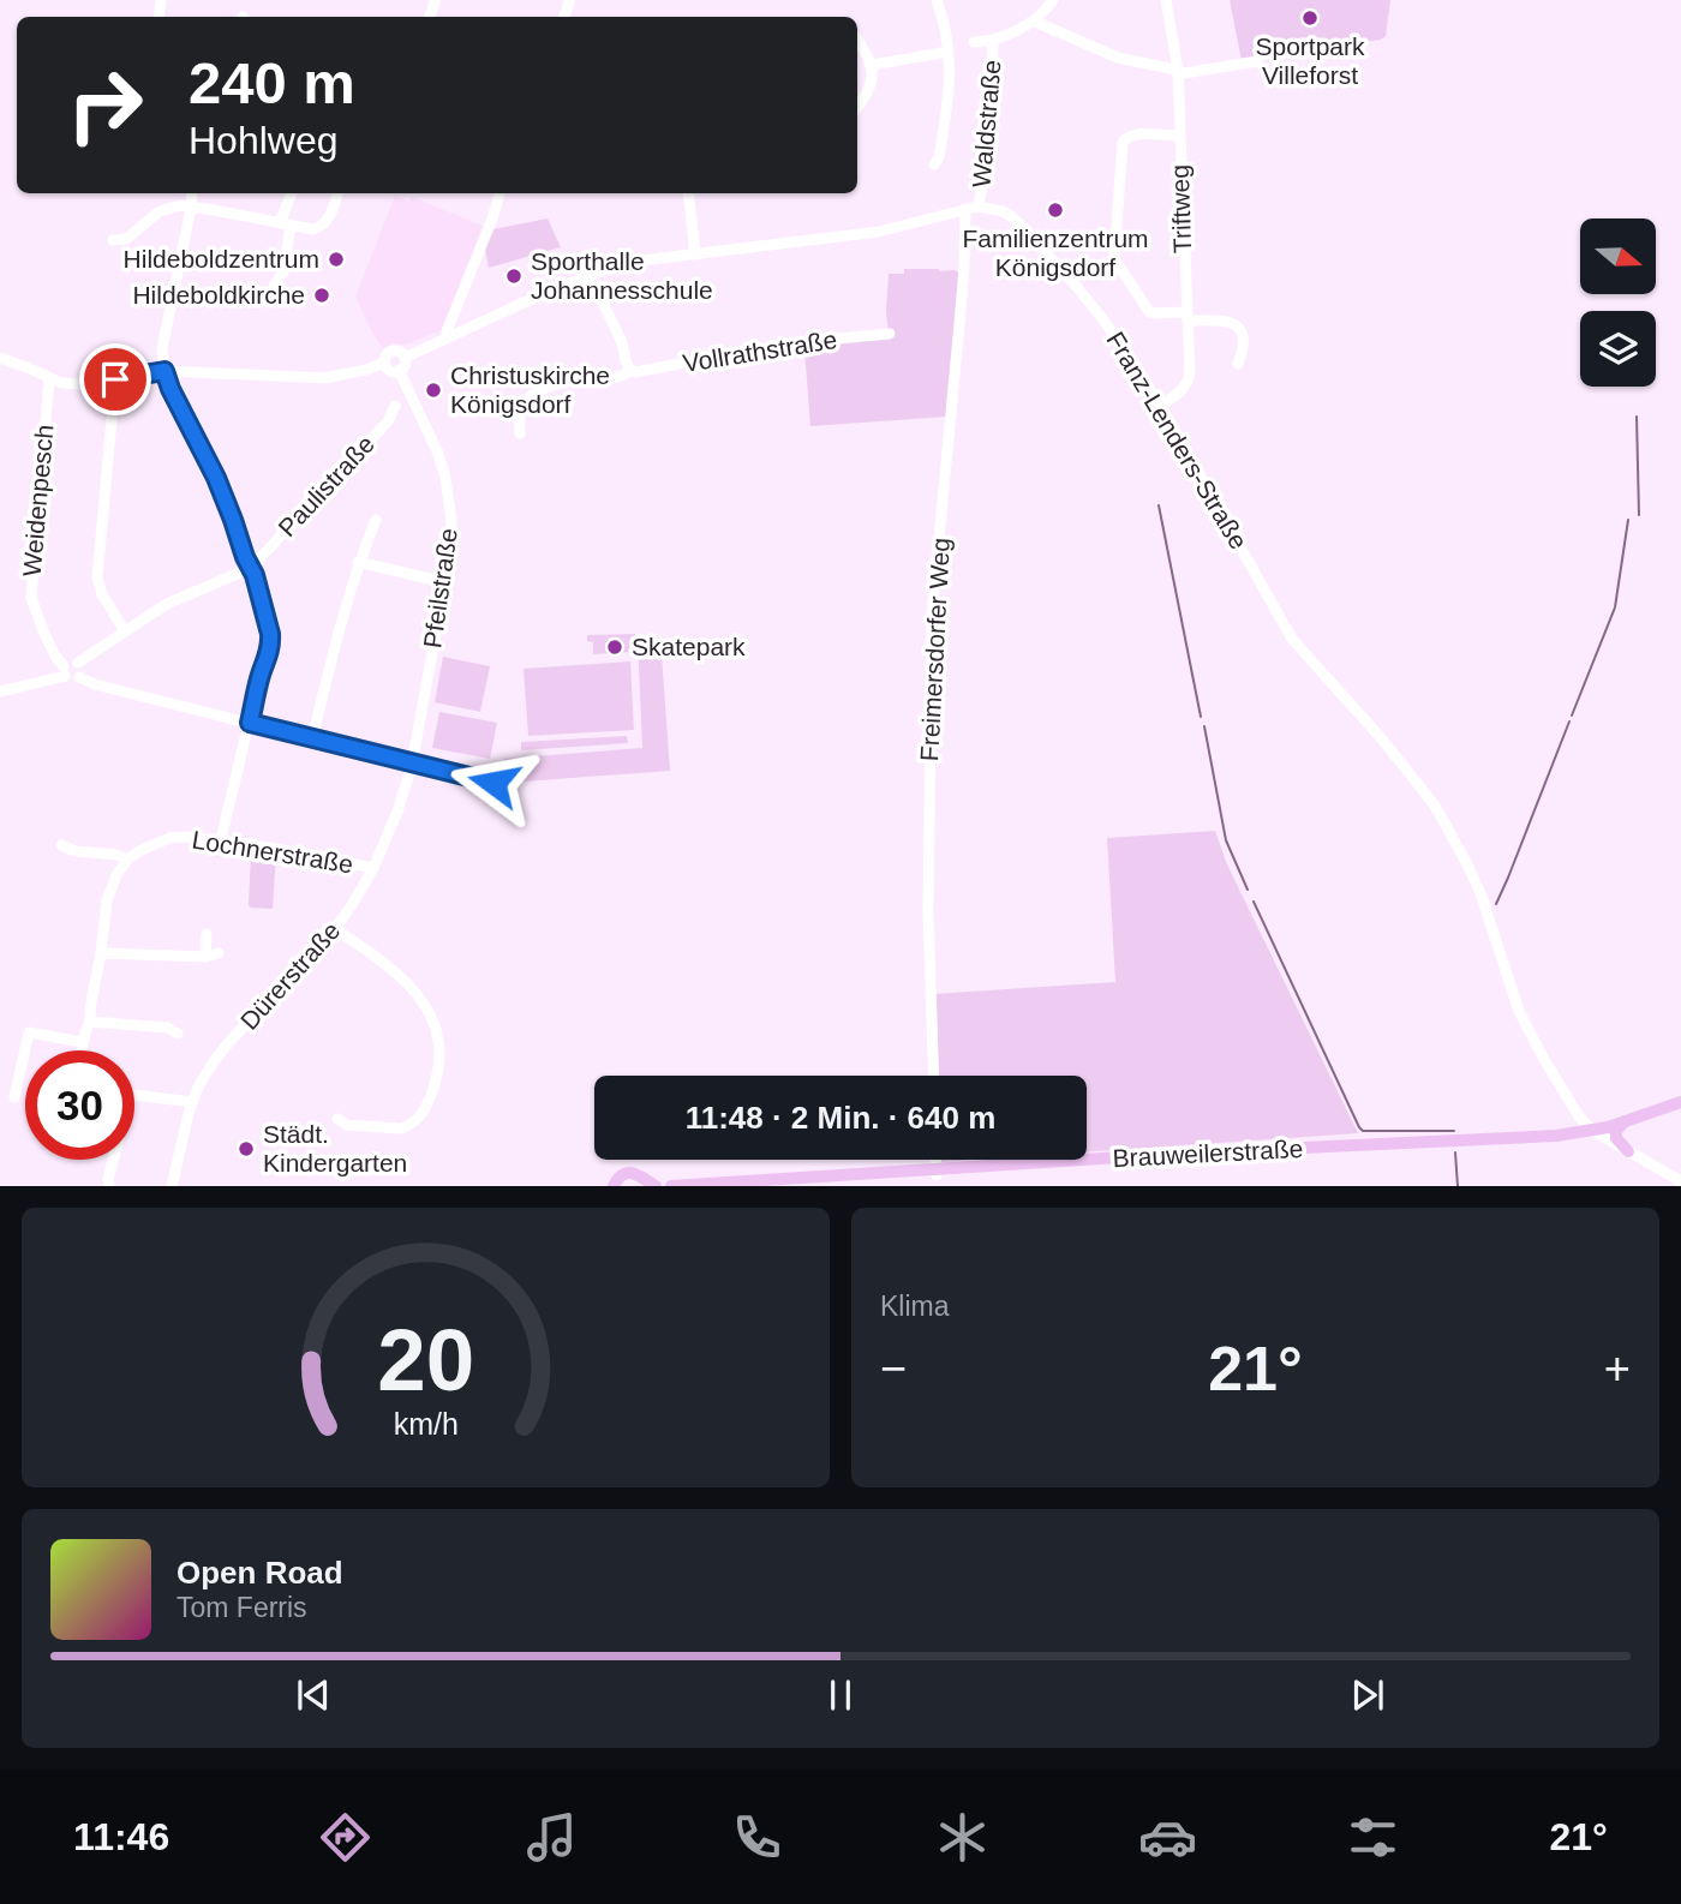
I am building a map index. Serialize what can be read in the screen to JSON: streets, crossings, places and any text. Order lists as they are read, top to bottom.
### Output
{
  "streets": {
    "main road": ["Brauweilerstraße"],
    "street": [
      "Waldstraße",
      "Triftweg",
      "Vollrathstraße",
      "Franz-Lenders-Straße",
      "Paulistraße",
      "Weidenpesch",
      "Pfeilstraße",
      "Freimersdorfer Weg",
      "Lochnerstraße",
      "Dürerstraße"
    ]
  },
  "crossings": [
    ["Waldstraße", "Franz-Lenders-Straße"],
    ["Triftweg", "Franz-Lenders-Straße"],
    ["Franz-Lenders-Straße", "Brauweilerstraße"],
    ["Paulistraße", "Weidenpesch"],
    ["Paulistraße", "Pfeilstraße"],
    ["Paulistraße", "Dürerstraße"],
    ["Pfeilstraße", "Dürerstraße"],
    ["Lochnerstraße", "Dürerstraße"]
  ],
  "places": [
    "Sportpark Villeforst",
    "Familienzentrum Königsdorf",
    "Hildeboldzentrum",
    "Sporthalle Johannesschule",
    "Hildeboldkirche",
    "Christuskirche Königsdorf",
    "Skatepark",
    "Städt. Kindergarten"
  ],
  "north": "right",
  "page": {
    "turn": ["240 m", "Hohlweg"],
    "limit": "30",
    "trip": "11:48 · 2 Min. · 640 m",
    "tile": "Klima",
    "heat": ["−", "21°", "+"],
    "song": ["Open Road", "Tom Ferris"],
    "tabs": ["11:46", "21°"],
    "gauge": ["20", "km/h"]
  }
}
